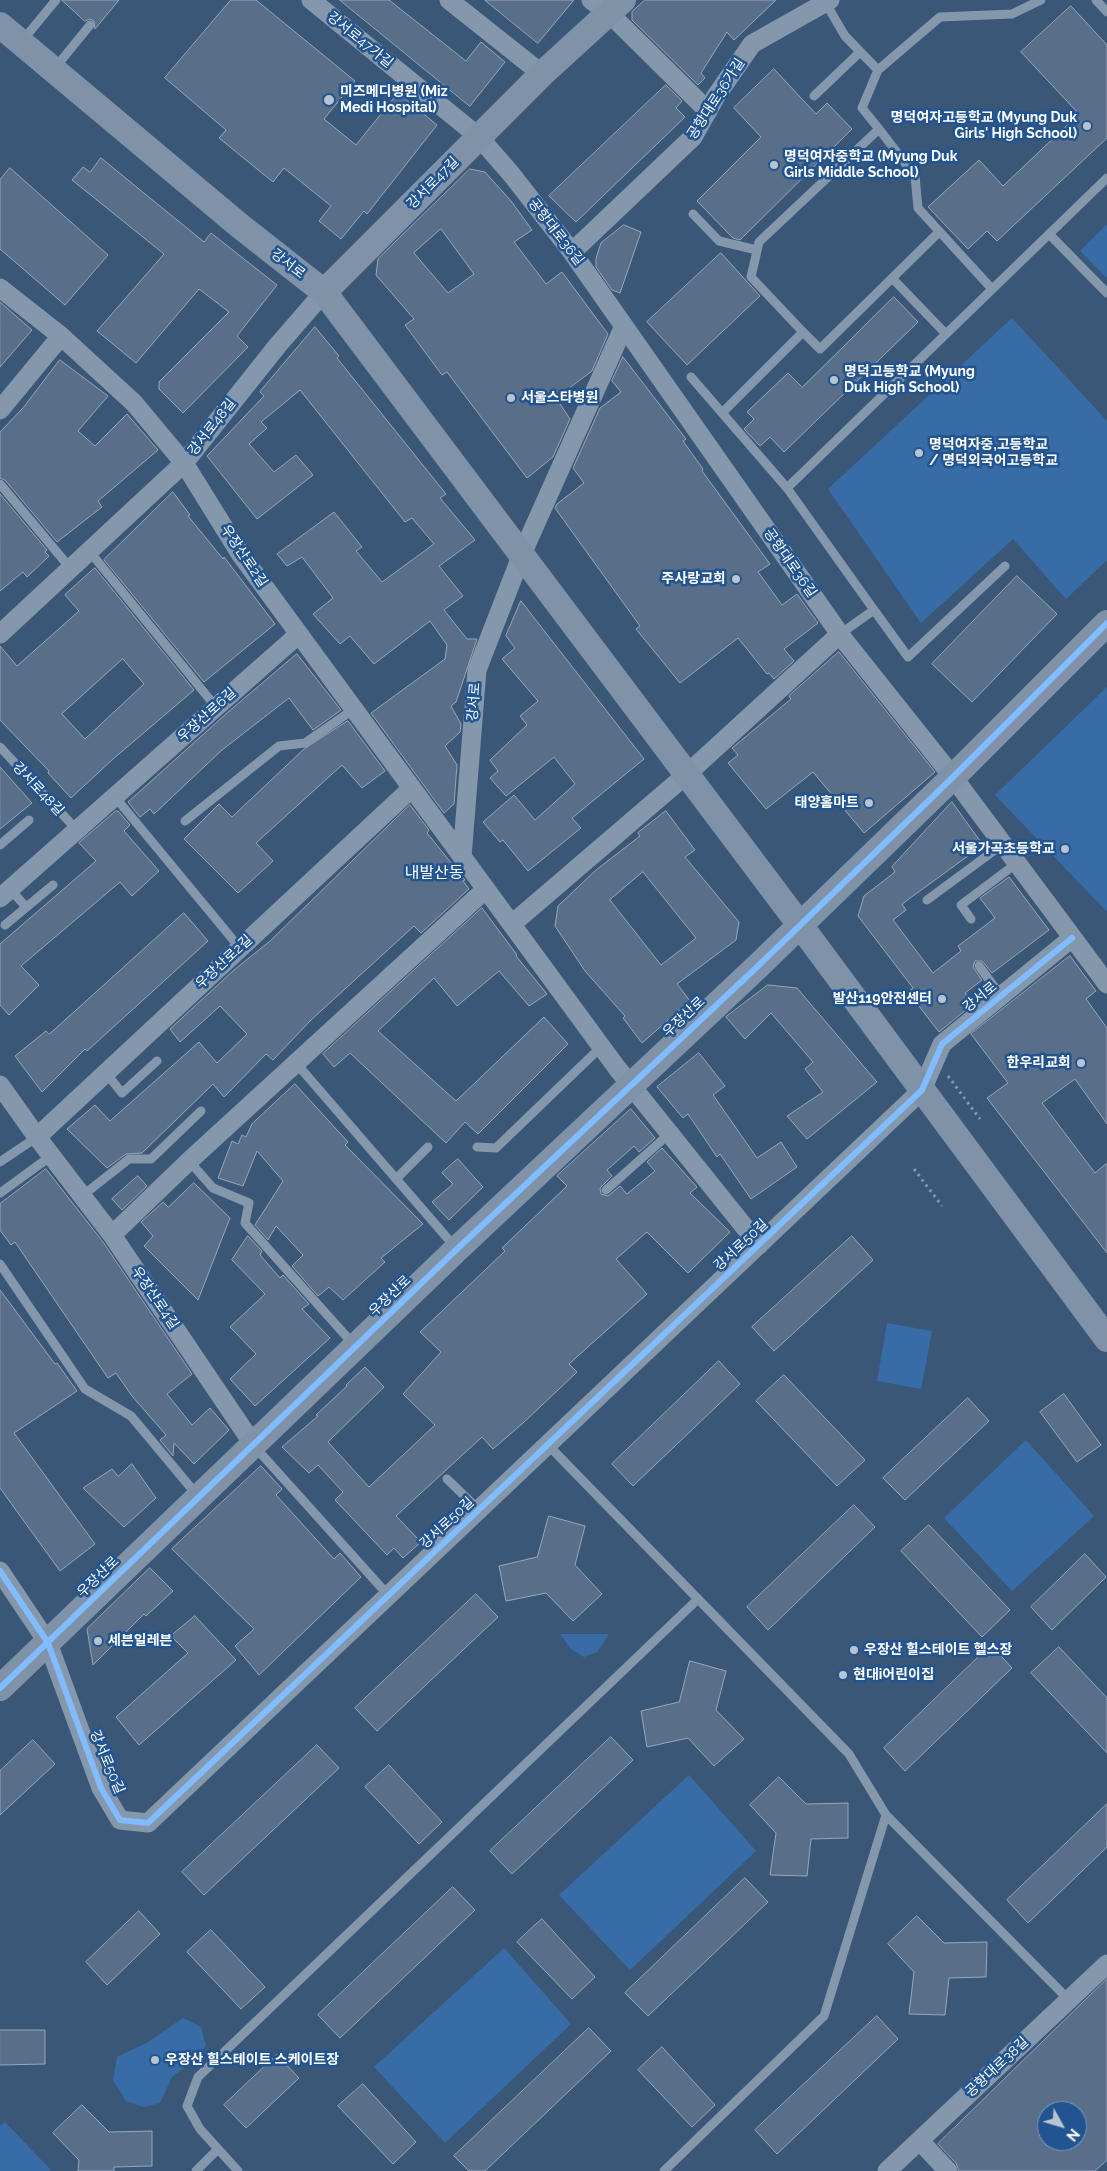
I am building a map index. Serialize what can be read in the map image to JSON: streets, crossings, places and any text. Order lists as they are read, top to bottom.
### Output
{
  "streets": {
    "street": [
      "강서로47가길",
      "공항대로36가길",
      "강서로47길",
      "공항대로36길",
      "강서로",
      "강서로48길",
      "우장산로2길",
      "우장산로6길",
      "우장산로",
      "강서로50길",
      "우장산로4길",
      "공항대로38길"
    ]
  },
  "crossings": [
    ["강서로47가길", "강서로47길"],
    ["강서로47가길", "공항대로36길"],
    ["공항대로36가길", "강서로47길"],
    ["공항대로36가길", "공항대로36길"],
    ["강서로47길", "공항대로36길"],
    ["강서로47길", "강서로"],
    ["강서로47길", "강서로48길"],
    ["공항대로36길", "강서로"],
    ["강서로", "강서로48길"],
    ["강서로", "우장산로2길"],
    ["강서로", "우장산로"],
    ["강서로", "강서로50길"],
    ["강서로48길", "우장산로2길"],
    ["강서로48길", "우장산로6길"],
    ["우장산로2길", "우장산로6길"],
    ["우장산로2길", "우장산로"],
    ["우장산로2길", "우장산로4길"],
    ["우장산로", "강서로50길"],
    ["우장산로", "우장산로4길"]
  ],
  "districts": ["내발산동"],
  "places": [
    "미즈메디병원 (Miz Medi Hospital)",
    "명덕여자고등학교 (Myung Duk Girls' High School)",
    "명덕여자중학교 (Myung Duk Girls Middle School)",
    "명덕고등학교 (Myung Duk High School)",
    "서울스타병원",
    "명덕여자중,고등학교 / 명덕외국어고등학교",
    "주사랑교회",
    "태양홈마트",
    "서울가곡초등학교",
    "발산119안전센터",
    "한우리교회",
    "세븐일레븐",
    "우장산 힐스테이트 헬스장",
    "현대i어린이집",
    "우장산 힐스테이트 스케이트장"
  ],
  "north": "bottom right"
}
